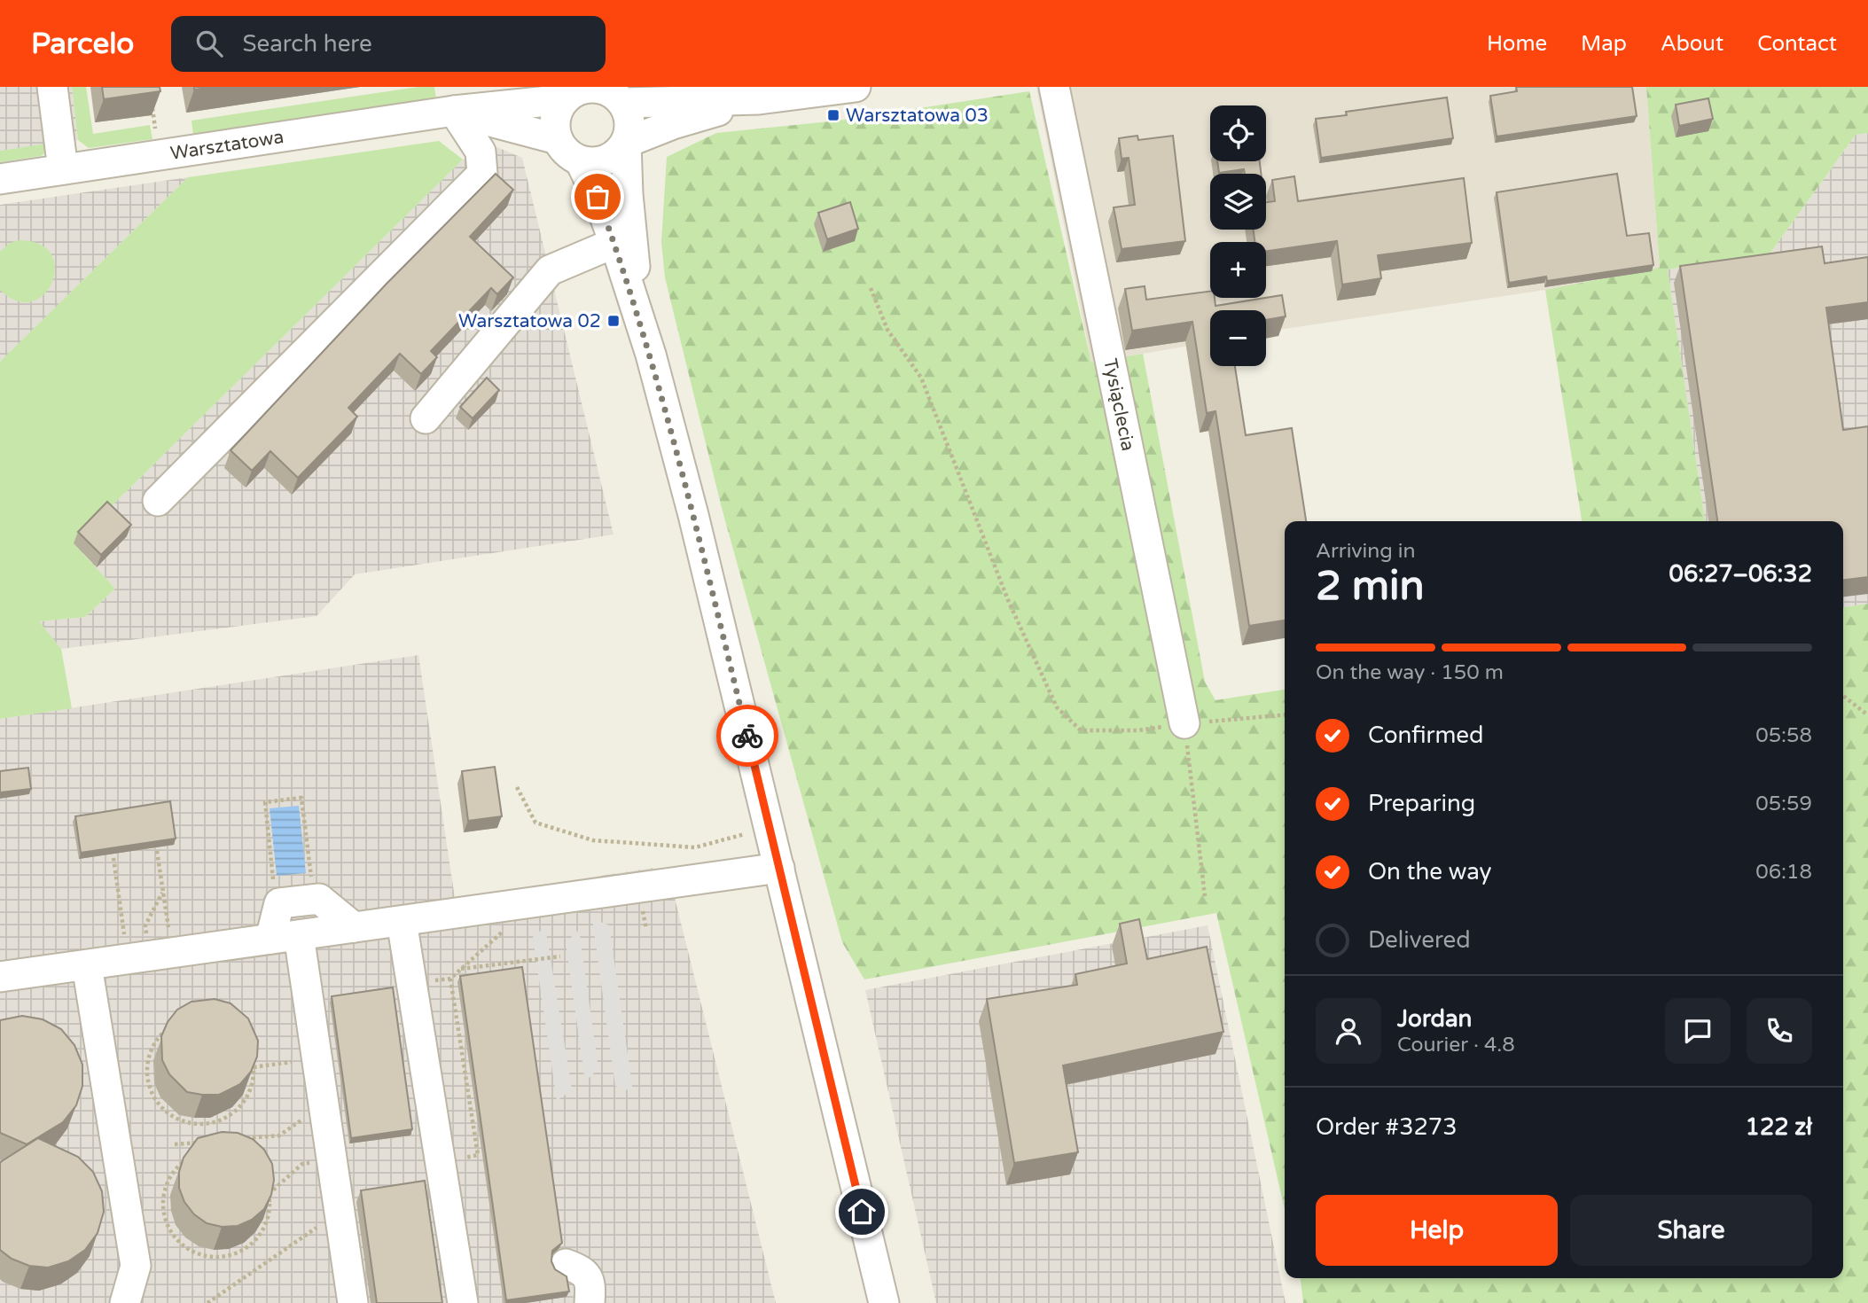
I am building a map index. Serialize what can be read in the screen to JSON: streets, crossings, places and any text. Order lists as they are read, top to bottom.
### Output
{
  "streets": {
    "street": ["Warsztatowa", "Tysiąclecia"]
  },
  "places": {
    "transit": ["Warsztatowa 03", "Warsztatowa 02"]
  },
  "page": {
    "header": "Parcelo",
    "search": "Search here",
    "nav": [
      "Home",
      "Map",
      "About",
      "Contact"
    ],
    "map_buttons": ["+", "−"],
    "heading": ["2 min", "Arriving in", "06:27–06:32"],
    "panel": [
      "Jordan",
      "Courier · 4.8",
      "Order #3273",
      "122 zł"
    ],
    "bar": "On the way · 150 m",
    "list": [
      ["Confirmed", "05:58"],
      ["Preparing", "05:59"],
      ["On the way", "06:18"],
      "Delivered"
    ],
    "buttons": ["Help", "Share"]
  }
}
